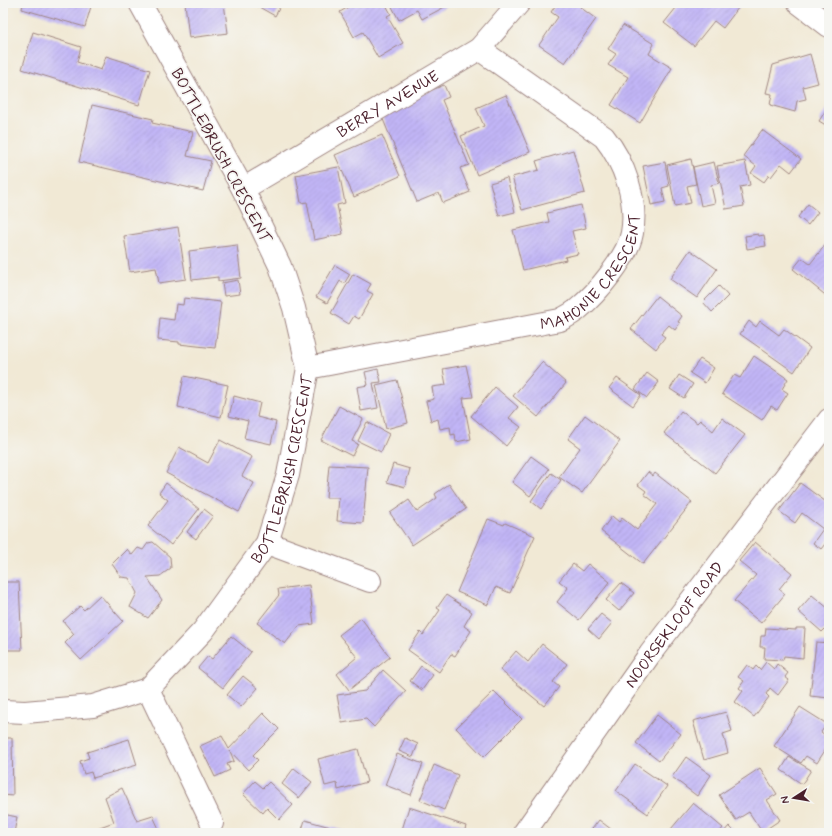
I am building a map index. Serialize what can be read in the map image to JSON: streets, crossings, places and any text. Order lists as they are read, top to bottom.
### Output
{
  "streets": {
    "street": [
      "BERRY AVENUE",
      "BOTTLEBRUSH CRESCENT",
      "MAHONIE CRESCENT",
      "NOORSEKLOOF ROAD"
    ]
  },
  "crossings": [
    ["BERRY AVENUE", "BOTTLEBRUSH CRESCENT"],
    ["BERRY AVENUE", "MAHONIE CRESCENT"],
    ["BOTTLEBRUSH CRESCENT", "MAHONIE CRESCENT"]
  ],
  "north": "left"
}
